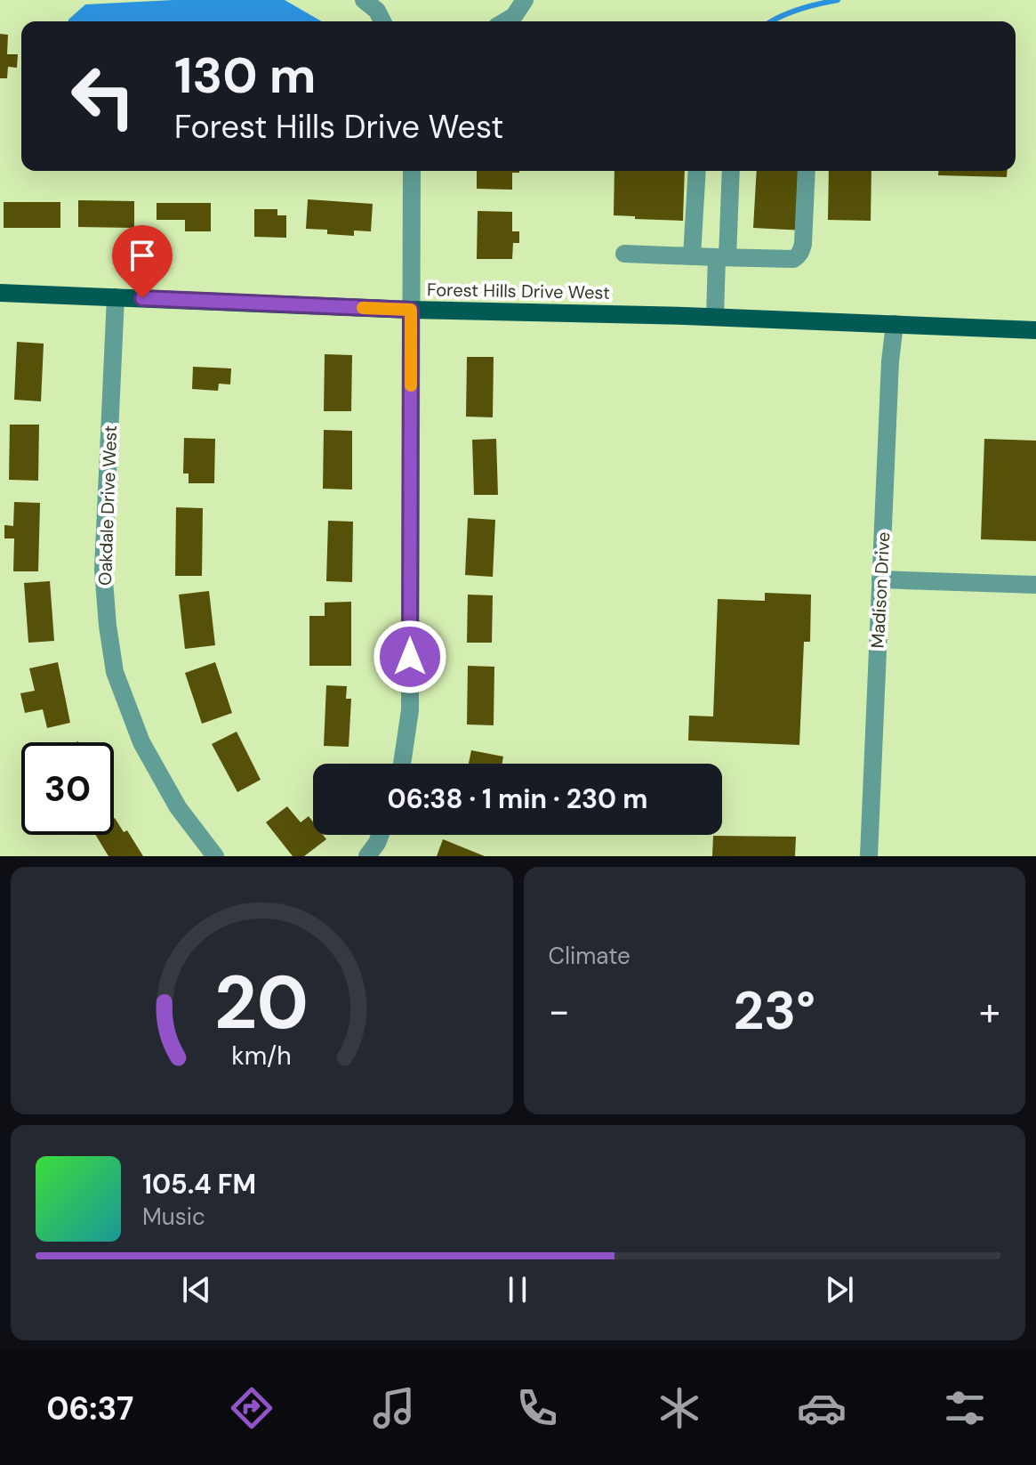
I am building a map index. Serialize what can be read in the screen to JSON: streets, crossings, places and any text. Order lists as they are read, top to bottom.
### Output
{
  "streets": {
    "main road": ["Forest Hills Drive West"],
    "street": ["Oakdale Drive West", "Madison Drive"]
  },
  "crossings": [
    ["Forest Hills Drive West", "Oakdale Drive West"],
    ["Forest Hills Drive West", "Madison Drive"]
  ],
  "page": {
    "turn": ["130 m", "Forest Hills Drive West"],
    "limit": "30",
    "trip": "06:38 · 1 min · 230 m",
    "tile": "Climate",
    "heat": ["−", "23°", "+"],
    "song": ["105.4 FM", "Music"],
    "tabs": "06:37",
    "gauge": ["20", "km/h"]
  }
}
